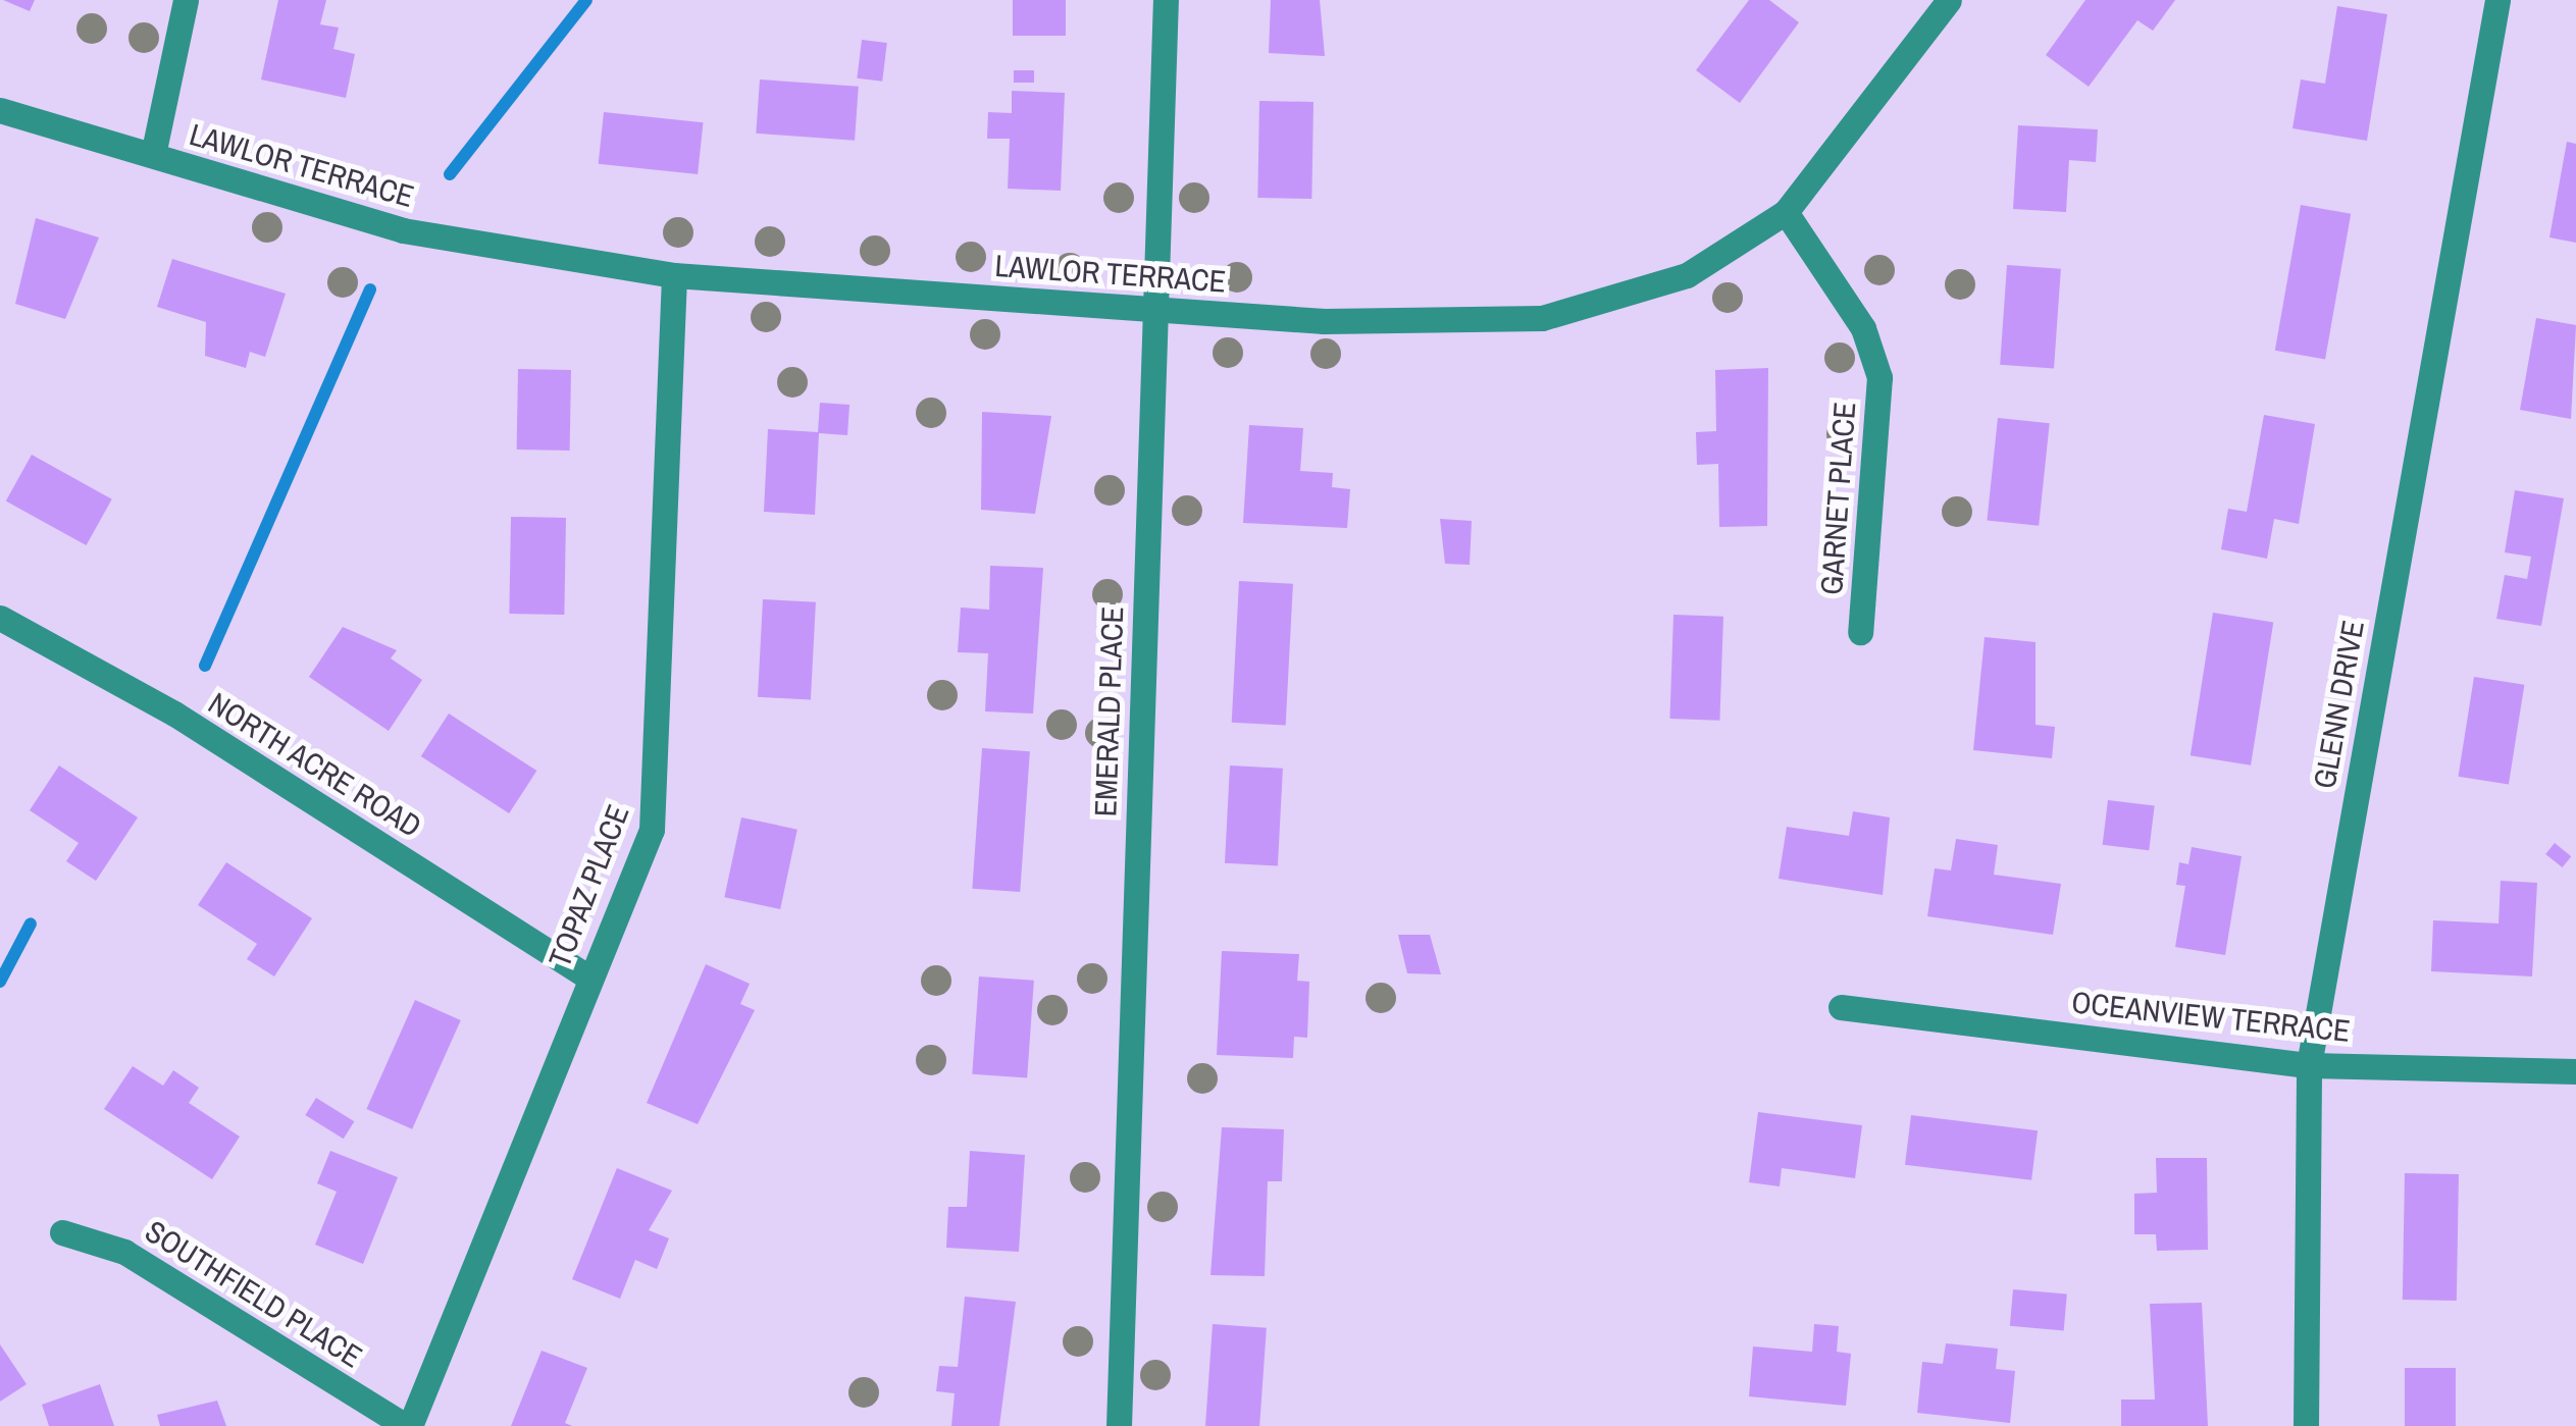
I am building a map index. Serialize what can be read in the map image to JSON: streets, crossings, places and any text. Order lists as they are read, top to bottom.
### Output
{
  "streets": {
    "street": [
      "LAWLOR TERRACE",
      "GARNET PLACE",
      "GLENN DRIVE",
      "EMERALD PLACE",
      "NORTH ACRE ROAD",
      "TOPAZ PLACE",
      "OCEANVIEW TERRACE",
      "SOUTHFIELD PLACE"
    ]
  },
  "crossings": [
    ["LAWLOR TERRACE", "GARNET PLACE"],
    ["LAWLOR TERRACE", "EMERALD PLACE"],
    ["LAWLOR TERRACE", "TOPAZ PLACE"],
    ["GLENN DRIVE", "OCEANVIEW TERRACE"],
    ["NORTH ACRE ROAD", "TOPAZ PLACE"],
    ["TOPAZ PLACE", "SOUTHFIELD PLACE"]
  ]
}
